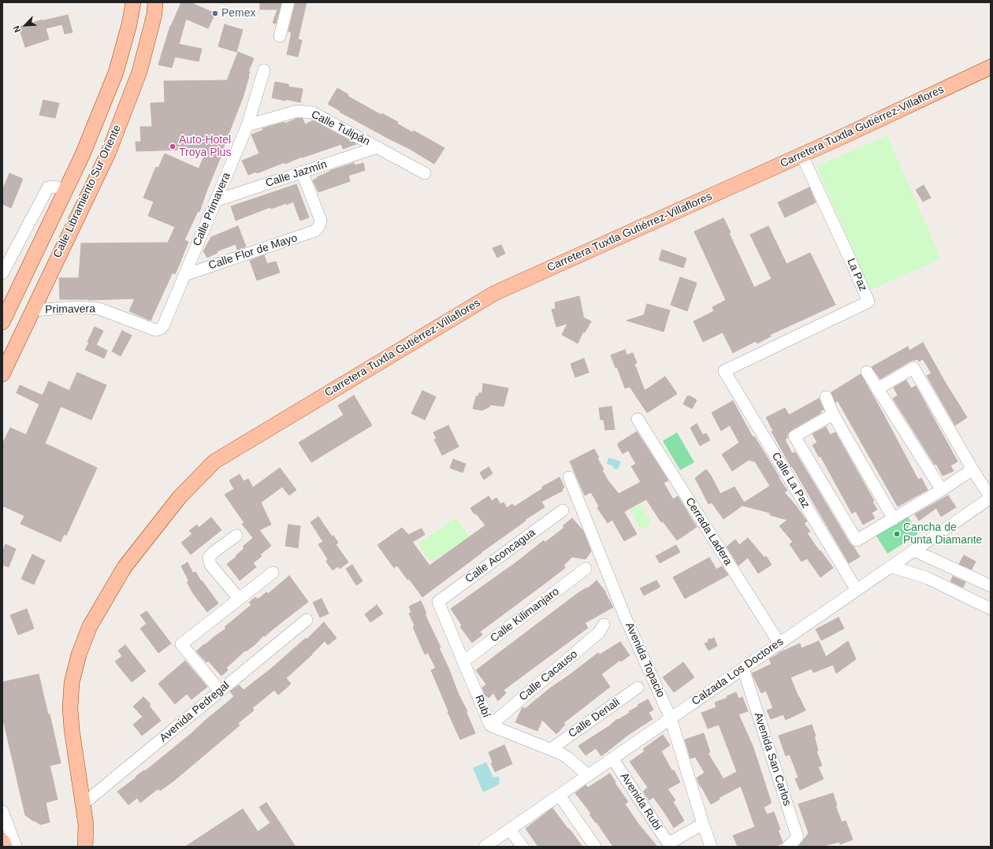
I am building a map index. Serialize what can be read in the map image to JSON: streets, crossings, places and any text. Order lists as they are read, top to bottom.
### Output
{
  "streets": {
    "main road": ["Carretera Tuxtla Gutiérrez-Villaflores", "Calle Libramiento Sur Oriente"],
    "street": [
      "Calle Tulipán",
      "Calle Jazmín",
      "Calle Primavera",
      "Calle Flor de Mayo",
      "La Paz",
      "Primavera",
      "Calle La Paz",
      "Cerrada Ladera",
      "Calle Aconcagua",
      "Calle Kilimanjaro",
      "Avenida Topacio",
      "Calzada Los Doctores",
      "Calle Cacauso",
      "Rubí",
      "Avenida Pedregal",
      "Calle Denali",
      "Avenida San Carlos",
      "Avenida Rubí"
    ]
  },
  "crossings": [
    ["Carretera Tuxtla Gutiérrez-Villaflores", "La Paz"],
    ["Carretera Tuxtla Gutiérrez-Villaflores", "Avenida Pedregal"],
    ["Calle Tulipán", "Calle Jazmín"],
    ["Calle Tulipán", "Calle Primavera"],
    ["Calle Jazmín", "Calle Primavera"],
    ["Calle Jazmín", "Calle Flor de Mayo"],
    ["Calle Libramiento Sur Oriente", "Primavera"],
    ["Calle Primavera", "Calle Flor de Mayo"],
    ["Calle Primavera", "Primavera"],
    ["La Paz", "Calle La Paz"],
    ["Calle La Paz", "Calzada Los Doctores"],
    ["Cerrada Ladera", "Calzada Los Doctores"],
    ["Calle Aconcagua", "Rubí"],
    ["Calle Kilimanjaro", "Rubí"],
    ["Avenida Topacio", "Calzada Los Doctores"],
    ["Avenida Topacio", "Avenida Rubí"],
    ["Calzada Los Doctores", "Rubí"],
    ["Calzada Los Doctores", "Avenida San Carlos"],
    ["Calzada Los Doctores", "Avenida Rubí"],
    ["Calle Cacauso", "Rubí"],
    ["Rubí", "Calle Denali"]
  ],
  "places": ["Pemex", "Auto-Hotel Troya Plus", "Cancha de Punta Diamante"],
  "north": "bottom left"
}
